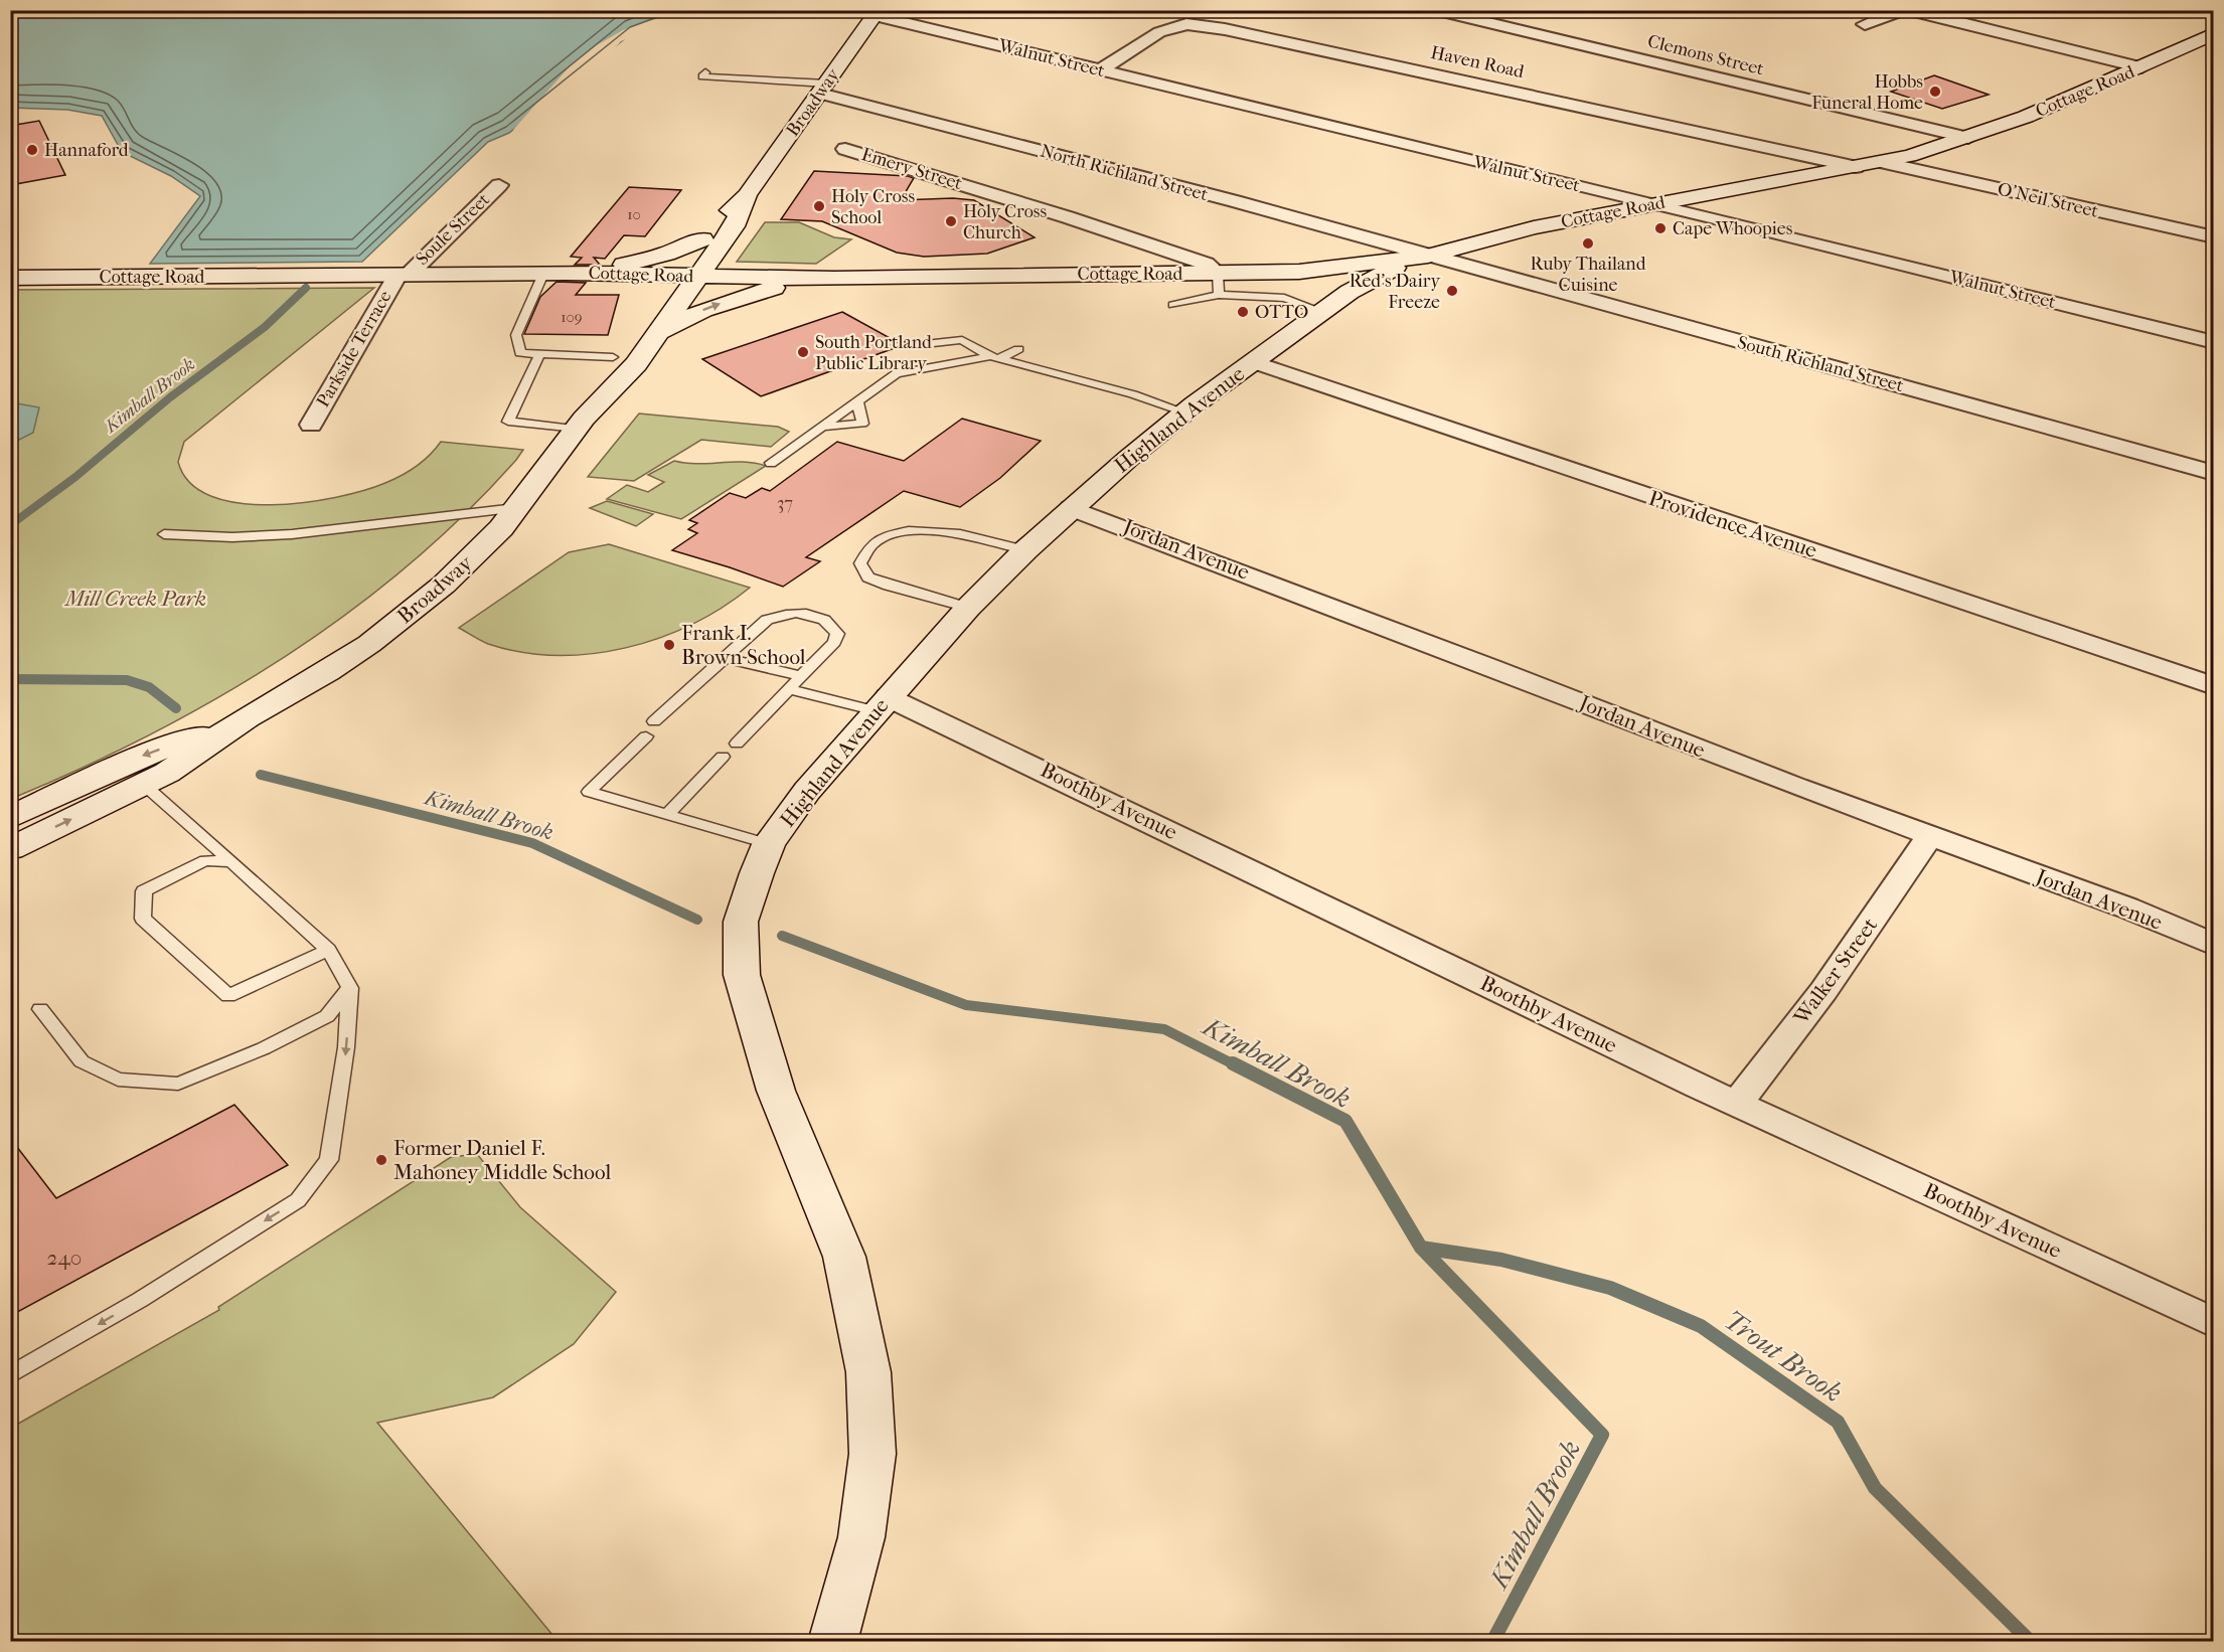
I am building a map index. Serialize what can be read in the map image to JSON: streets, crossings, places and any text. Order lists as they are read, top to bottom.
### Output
{
  "streets": {
    "street": [
      "Clemons Street",
      "Walnut Street",
      "Haven Road",
      "Cottage Road",
      "Broadway",
      "Emery Street",
      "North Richland Street",
      "O'Neil Street",
      "Soule Street",
      "Parkside Terrace",
      "South Richland Street",
      "Highland Avenue",
      "Providence Avenue",
      "Jordan Avenue",
      "Boothby Avenue",
      "Walker Street"
    ]
  },
  "crossings": [
    ["Clemons Street", "Cottage Road"],
    ["Walnut Street", "Haven Road"],
    ["Walnut Street", "Cottage Road"],
    ["Walnut Street", "Broadway"],
    ["Haven Road", "Cottage Road"],
    ["Cottage Road", "Broadway"],
    ["Cottage Road", "Emery Street"],
    ["Cottage Road", "North Richland Street"],
    ["Cottage Road", "O'Neil Street"],
    ["Cottage Road", "Soule Street"],
    ["Cottage Road", "Parkside Terrace"],
    ["Cottage Road", "South Richland Street"],
    ["Cottage Road", "Highland Avenue"],
    ["Broadway", "North Richland Street"],
    ["North Richland Street", "South Richland Street"],
    ["North Richland Street", "Highland Avenue"],
    ["Soule Street", "Parkside Terrace"],
    ["South Richland Street", "Highland Avenue"],
    ["Highland Avenue", "Providence Avenue"],
    ["Highland Avenue", "Jordan Avenue"],
    ["Highland Avenue", "Boothby Avenue"],
    ["Jordan Avenue", "Walker Street"],
    ["Boothby Avenue", "Walker Street"]
  ],
  "water": ["Kimball Brook", "Trout Brook"],
  "parks": ["Mill Creek Park"],
  "places": [
    "Hobbs Funeral Home",
    "Hannaford",
    "Holy Cross School",
    "Holy Cross Church",
    "Cape Whoopies",
    "Ruby Thailand Cuisine",
    "Red's Dairy Freeze",
    "OTTO",
    "South Portland Public Library",
    "Frank I. Brown School",
    "Former Daniel F. Mahoney Middle School"
  ],
  "house_numbers": [
    "10",
    "109",
    "37",
    "240"
  ]
}
